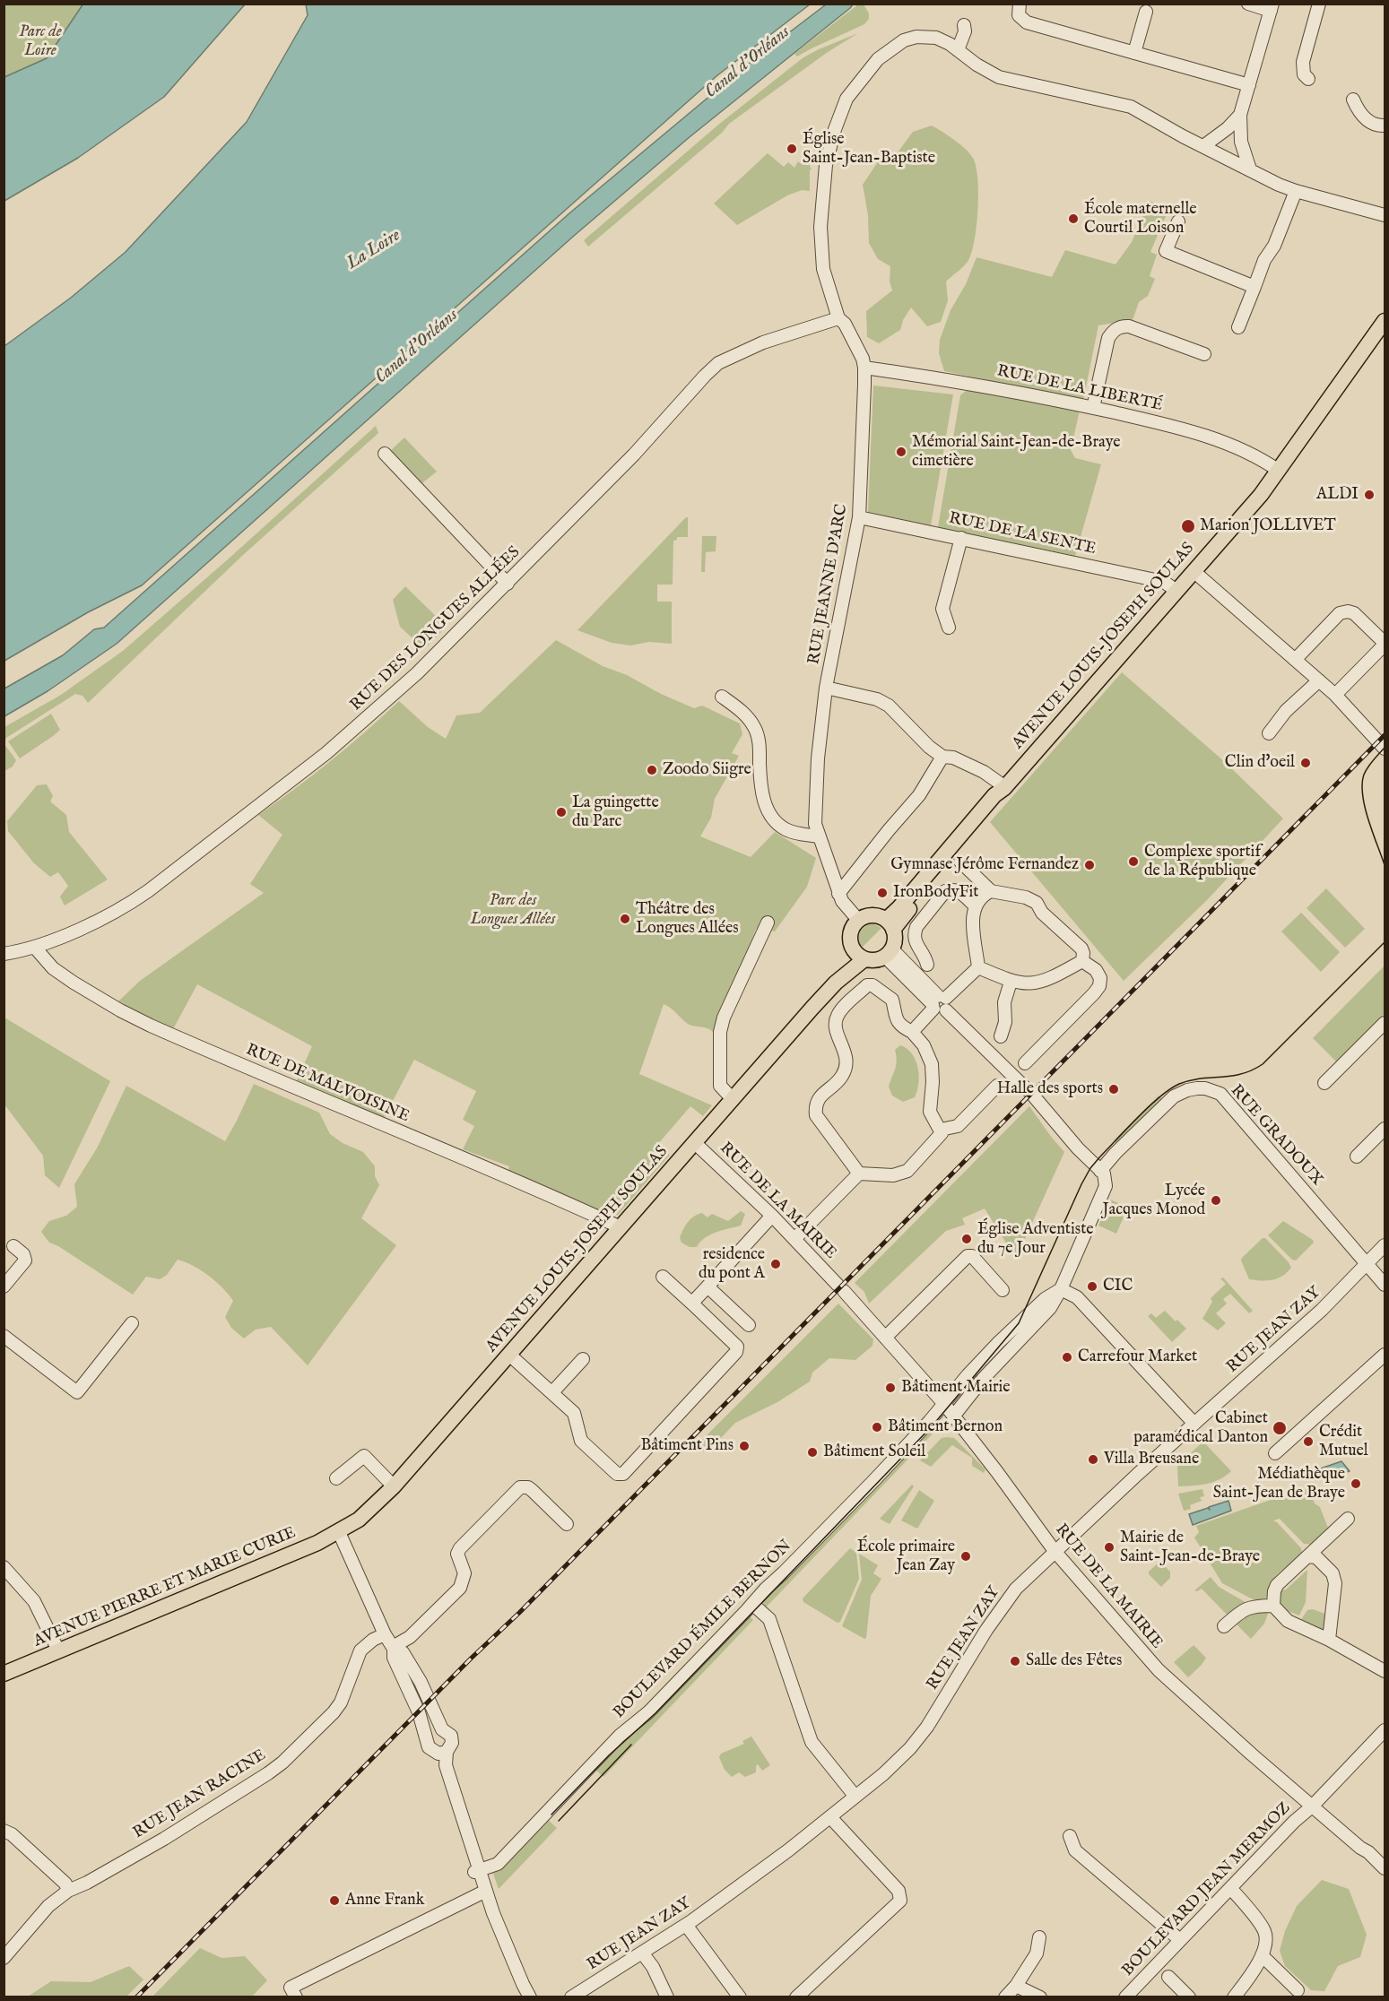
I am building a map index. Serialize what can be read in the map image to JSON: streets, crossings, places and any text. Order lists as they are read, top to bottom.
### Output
{
  "streets": {
    "main road": ["AVENUE LOUIS-JOSEPH SOULAS", "AVENUE PIERRE ET MARIE CURIE"],
    "street": [
      "RUE DE LA LIBERTÉ",
      "RUE DE LA SENTE",
      "RUE JEANNE D'ARC",
      "RUE DES LONGUES ALLÉES",
      "RUE DE MALVOISINE",
      "RUE GRADOUX",
      "RUE DE LA MAIRIE",
      "RUE JEAN ZAY",
      "BOULEVARD ÉMILE BERNON",
      "RUE JEAN RACINE",
      "BOULEVARD JEAN MERMOZ"
    ]
  },
  "crossings": [
    ["RUE DE LA LIBERTÉ", "RUE JEANNE D'ARC"],
    ["RUE DE LA LIBERTÉ", "AVENUE LOUIS-JOSEPH SOULAS"],
    ["RUE DE LA SENTE", "RUE JEANNE D'ARC"],
    ["RUE DE LA SENTE", "AVENUE LOUIS-JOSEPH SOULAS"],
    ["RUE JEANNE D'ARC", "RUE DES LONGUES ALLÉES"],
    ["RUE DES LONGUES ALLÉES", "RUE DE MALVOISINE"],
    ["AVENUE LOUIS-JOSEPH SOULAS", "RUE DE MALVOISINE"],
    ["AVENUE LOUIS-JOSEPH SOULAS", "RUE DE LA MAIRIE"],
    ["AVENUE LOUIS-JOSEPH SOULAS", "AVENUE PIERRE ET MARIE CURIE"],
    ["RUE GRADOUX", "RUE JEAN ZAY"],
    ["RUE DE LA MAIRIE", "RUE JEAN ZAY"],
    ["RUE DE LA MAIRIE", "BOULEVARD ÉMILE BERNON"],
    ["RUE DE LA MAIRIE", "BOULEVARD JEAN MERMOZ"]
  ],
  "water": ["Canal d'Orléans", "La Loire"],
  "parks": ["Parc de Loire", "Parc des Longues Allées"],
  "places": [
    "Église Saint-Jean-Baptiste",
    "École maternelle Courtil Loison",
    "Mémorial Saint-Jean-de-Braye cimetière",
    "ALDI",
    "Marion JOLLIVET",
    "Clin d'oeil",
    "Zoodo Siigre",
    "La guingette du Parc",
    "Complexe sportif de la République",
    "Gymnase Jérôme Fernandez",
    "IronBodyFit",
    "Théâtre des Longues Allées",
    "Halle des sports",
    "Lycée Jacques Monod",
    "Église Adventiste du 7e Jour",
    "residence du pont A",
    "CIC",
    "Carrefour Market",
    "Bâtiment Mairie",
    "Bâtiment Bernon",
    "Cabinet paramédical Danton",
    "Crédit Mutuel",
    "Bâtiment Pins",
    "Bâtiment Soleil",
    "Villa Breusane",
    "Médiathèque Saint-Jean de Braye",
    "Mairie de Saint-Jean-de-Braye",
    "École primaire Jean Zay",
    "Salle des Fêtes",
    "Anne Frank"
  ]
}
